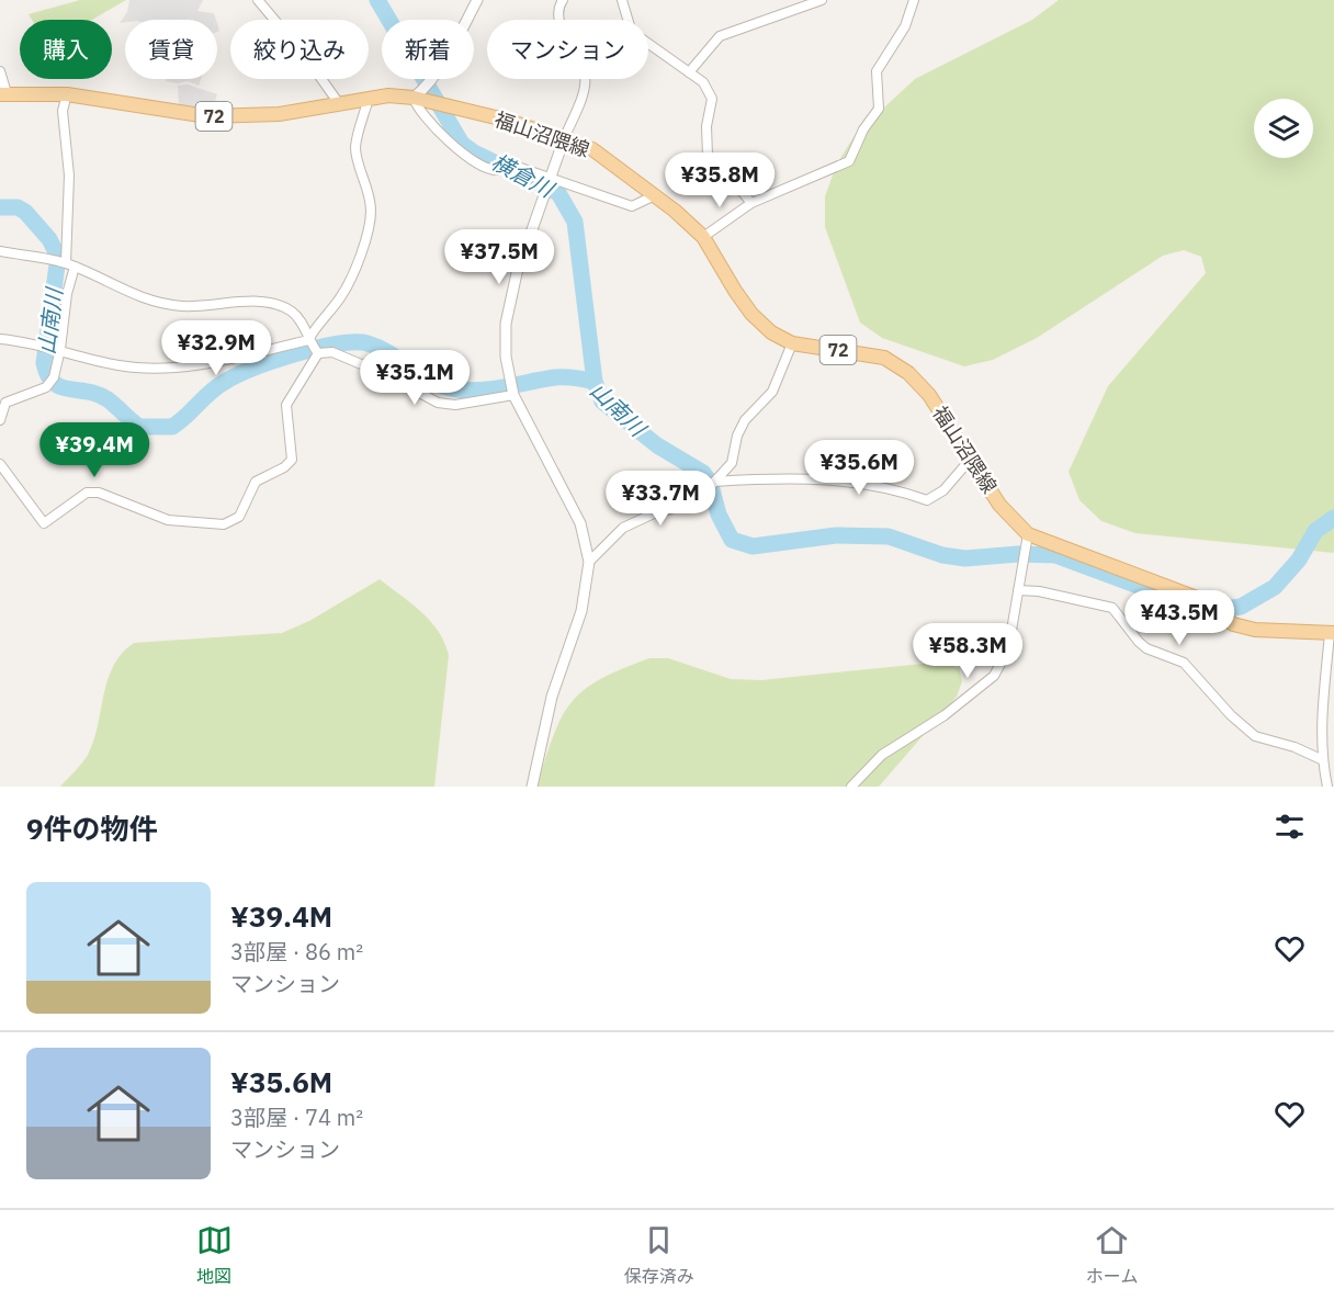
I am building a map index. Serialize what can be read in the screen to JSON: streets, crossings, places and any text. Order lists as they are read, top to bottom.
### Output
{
  "streets": {
    "main road": ["72", "福山沼隈線"]
  },
  "water": ["横倉川", "山南川"],
  "page": {
    "chip": [
      "購入",
      "賃貸",
      "絞り込み",
      "新着",
      "マンション"
    ],
    "price": [
      "¥35.8M",
      "¥37.5M",
      "¥32.9M",
      "¥35.1M",
      "¥39.4M",
      "¥35.6M",
      "¥33.7M",
      "¥43.5M",
      "¥58.3M"
    ],
    "heading": "9件の物件",
    "list": [
      {
        "name": "¥39.4M",
        "note": "3部屋 · 86 m² · マンション"
      },
      {
        "name": "¥35.6M",
        "note": "3部屋 · 74 m² · マンション"
      }
    ],
    "tabs": ["地図", "保存済み", "ホーム"]
  }
}
